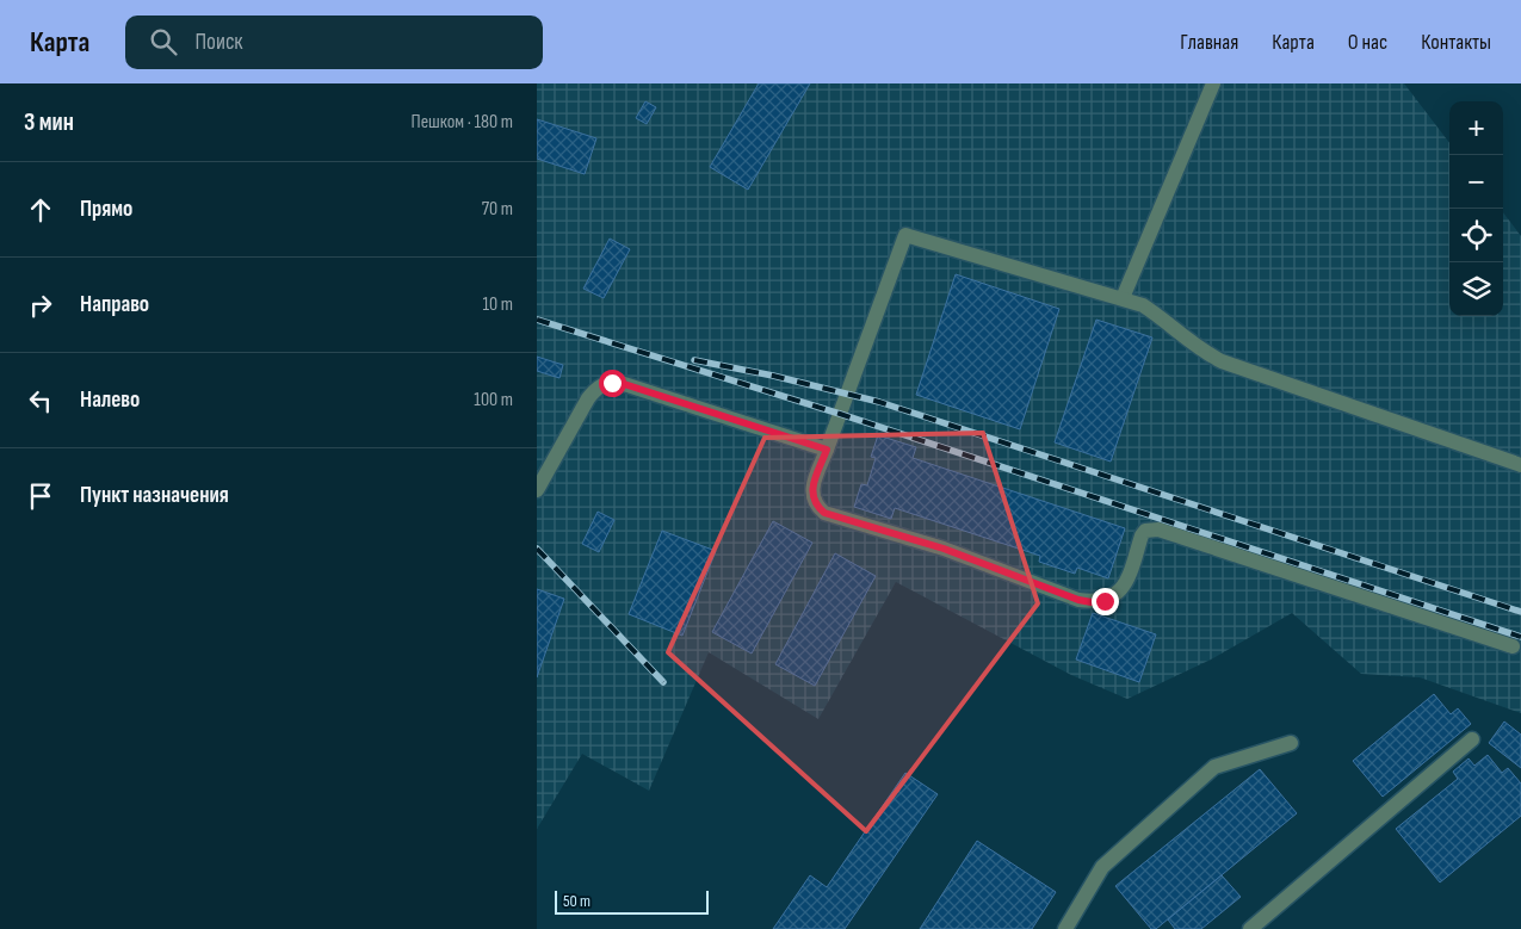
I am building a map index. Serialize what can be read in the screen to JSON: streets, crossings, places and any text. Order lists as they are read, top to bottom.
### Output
{
  "scale_bar": "50 m",
  "page": {
    "header": "Карта",
    "search": "Поиск",
    "nav": [
      "Главная",
      "Карта",
      "О нас",
      "Контакты"
    ],
    "heading": ["3 мин", "Пешком · 180 m"],
    "map_buttons": ["+", "−"],
    "list": [
      ["Прямо", "70 m"],
      ["Направо", "10 m"],
      ["Налево", "100 m"],
      "Пункт назначения"
    ],
    "scale": "50 m"
  }
}
